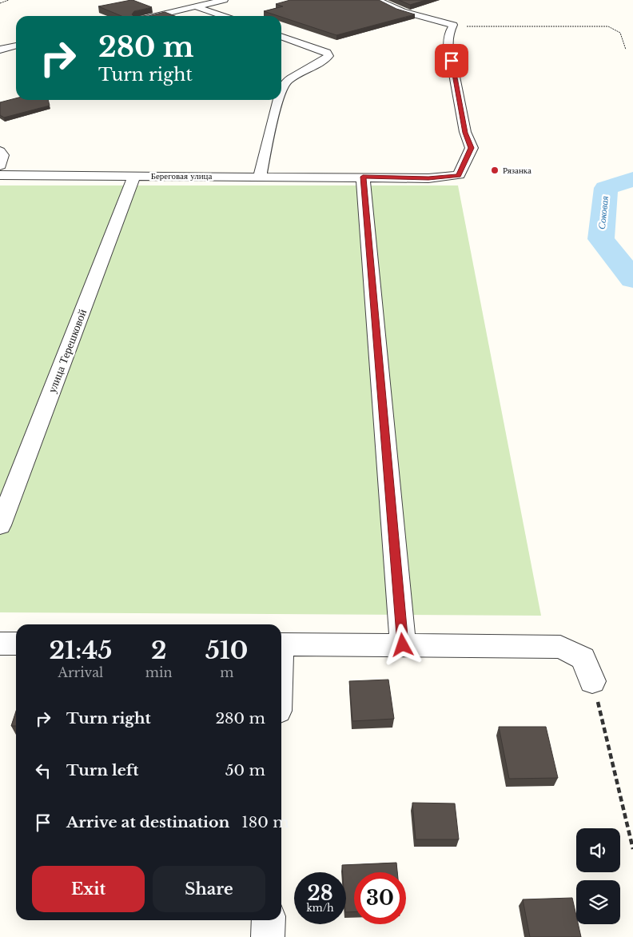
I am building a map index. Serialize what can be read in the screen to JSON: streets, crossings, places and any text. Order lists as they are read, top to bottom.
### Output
{
  "streets": {
    "street": ["Береговая улица", "улица Терешковой"]
  },
  "crossings": [
    ["Береговая улица", "улица Терешковой"]
  ],
  "water": ["Соковая"],
  "places": ["Рязанка"],
  "page": {
    "turn": ["280 m", "Turn right"],
    "eta": [
      "21:45",
      "Arrival",
      "2",
      "min",
      "510",
      "m"
    ],
    "list": [
      {
        "name": "Turn right",
        "value": "280 m"
      },
      {
        "name": "Turn left",
        "value": "50 m"
      },
      {
        "name": "Arrive at destination",
        "value": "180 m"
      }
    ],
    "buttons": ["Exit", "Share"],
    "speed": "28 km/h",
    "limit": "30"
  }
}
